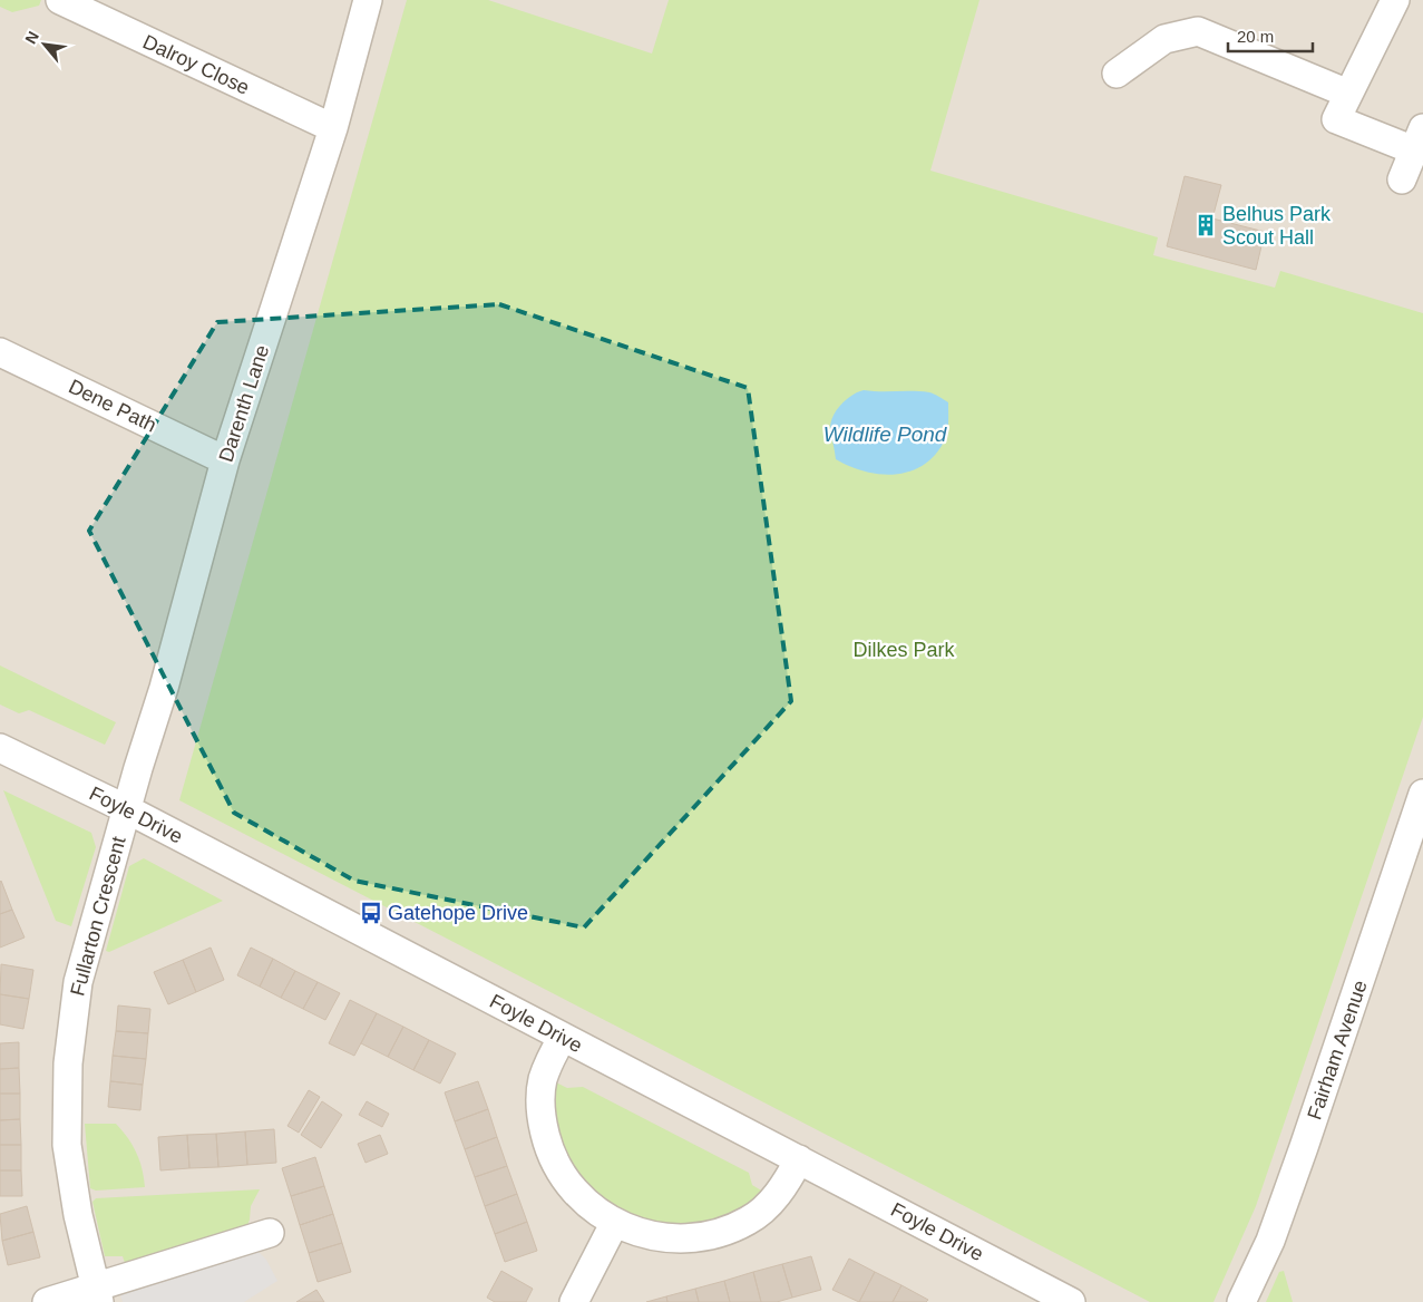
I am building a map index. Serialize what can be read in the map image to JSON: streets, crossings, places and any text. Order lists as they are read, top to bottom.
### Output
{
  "streets": {
    "street": [
      "Dalroy Close",
      "Darenth Lane",
      "Dene Path",
      "Foyle Drive",
      "Fullarton Crescent",
      "Fairham Avenue"
    ]
  },
  "crossings": [
    ["Dalroy Close", "Darenth Lane"],
    ["Darenth Lane", "Dene Path"],
    ["Darenth Lane", "Foyle Drive"],
    ["Darenth Lane", "Fullarton Crescent"],
    ["Foyle Drive", "Fullarton Crescent"]
  ],
  "water": ["Wildlife Pond"],
  "parks": ["Dilkes Park"],
  "places": {
    "building": ["Belhus Park Scout Hall"],
    "bus stop": ["Gatehope Drive"]
  },
  "scale_bar": "20 m",
  "north": "top left"
}
